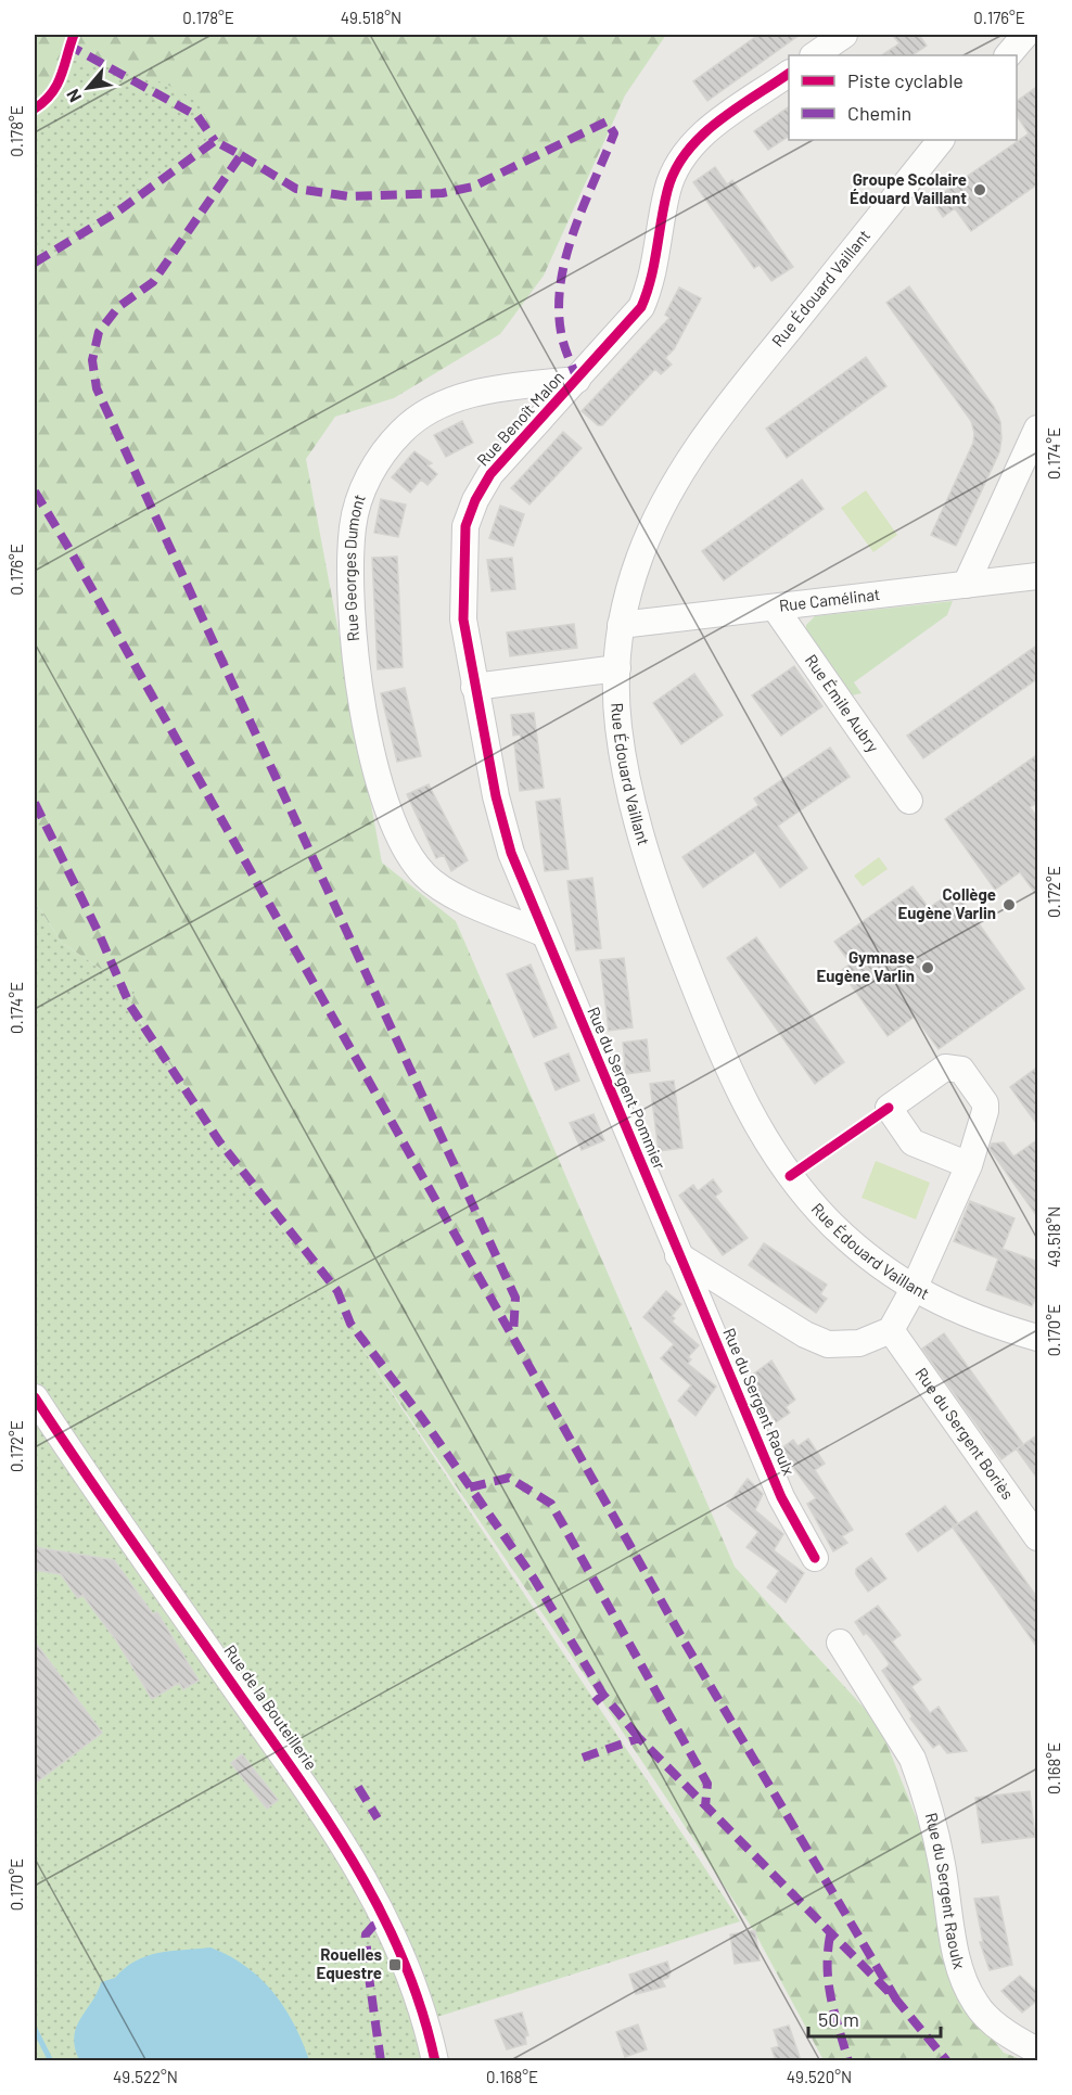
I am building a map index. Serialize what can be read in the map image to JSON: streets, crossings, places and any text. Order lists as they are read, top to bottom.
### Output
{
  "streets": {
    "street": [
      "Rue Édouard Vaillant",
      "Rue Benoît Malon",
      "Rue Georges Dumont",
      "Rue Camélinat",
      "Rue Émile Aubry",
      "Rue du Sergent Pommier",
      "Rue du Sergent Raoulx",
      "Rue du Sergent Boriès",
      "Rue de la Bouteillerie"
    ]
  },
  "crossings": [
    ["Rue Édouard Vaillant", "Rue Camélinat"],
    ["Rue Benoît Malon", "Rue Georges Dumont"],
    ["Rue Benoît Malon", "Rue du Sergent Pommier"],
    ["Rue Georges Dumont", "Rue du Sergent Pommier"],
    ["Rue Camélinat", "Rue Émile Aubry"],
    ["Rue du Sergent Pommier", "Rue du Sergent Raoulx"]
  ],
  "places": {
    "other": ["Groupe Scolaire Édouard Vaillant", "Collège Eugène Varlin", "Gymnase Eugène Varlin"],
    "transit": ["Rouelles Equestre"]
  },
  "legend": ["Piste cyclable", "Chemin"],
  "scale_bar": "50 m",
  "north": "bottom left",
  "coordinates": [
    "0.178°E",
    "49.518°N",
    "0.176°E",
    "0.174°E",
    "0.172°E",
    "0.170°E",
    "0.168°E",
    "49.522°N",
    "49.520°N"
  ]
}
